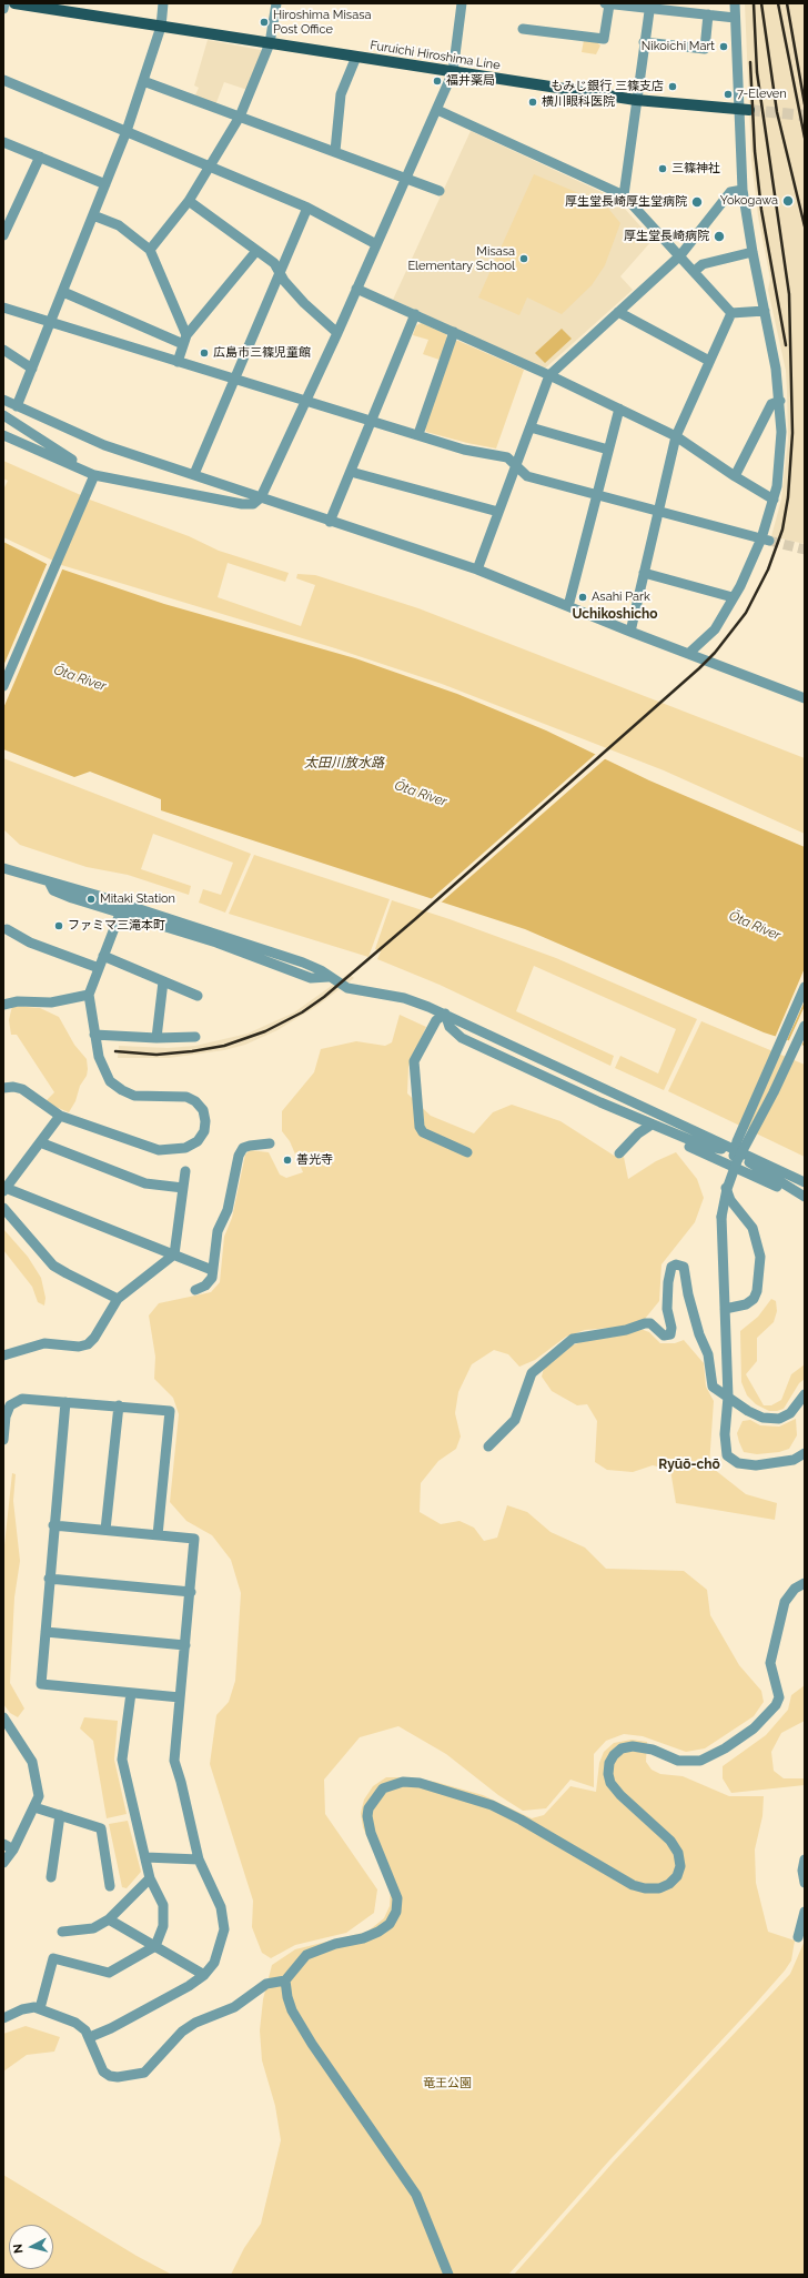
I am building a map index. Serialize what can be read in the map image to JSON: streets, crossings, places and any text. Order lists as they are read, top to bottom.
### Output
{
  "streets": {
    "main road": ["Furuichi Hiroshima Line"]
  },
  "districts": ["Uchikoshicho", "Ryūō-chō"],
  "water": ["Ōta River", "太田川放水路"],
  "parks": ["竜王公園"],
  "places": [
    "Hiroshima Misasa Post Office",
    "Nikoichi Mart",
    "福井薬局",
    "もみじ銀行 三篠支店",
    "7-Eleven",
    "横川眼科医院",
    "三篠神社",
    "Yokogawa",
    "厚生堂長崎厚生堂病院",
    "厚生堂長崎病院",
    "Misasa Elementary School",
    "広島市三篠児童館",
    "Asahi Park",
    "Mitaki Station",
    "ファミマ三滝本町",
    "善光寺"
  ],
  "north": "left"
}
